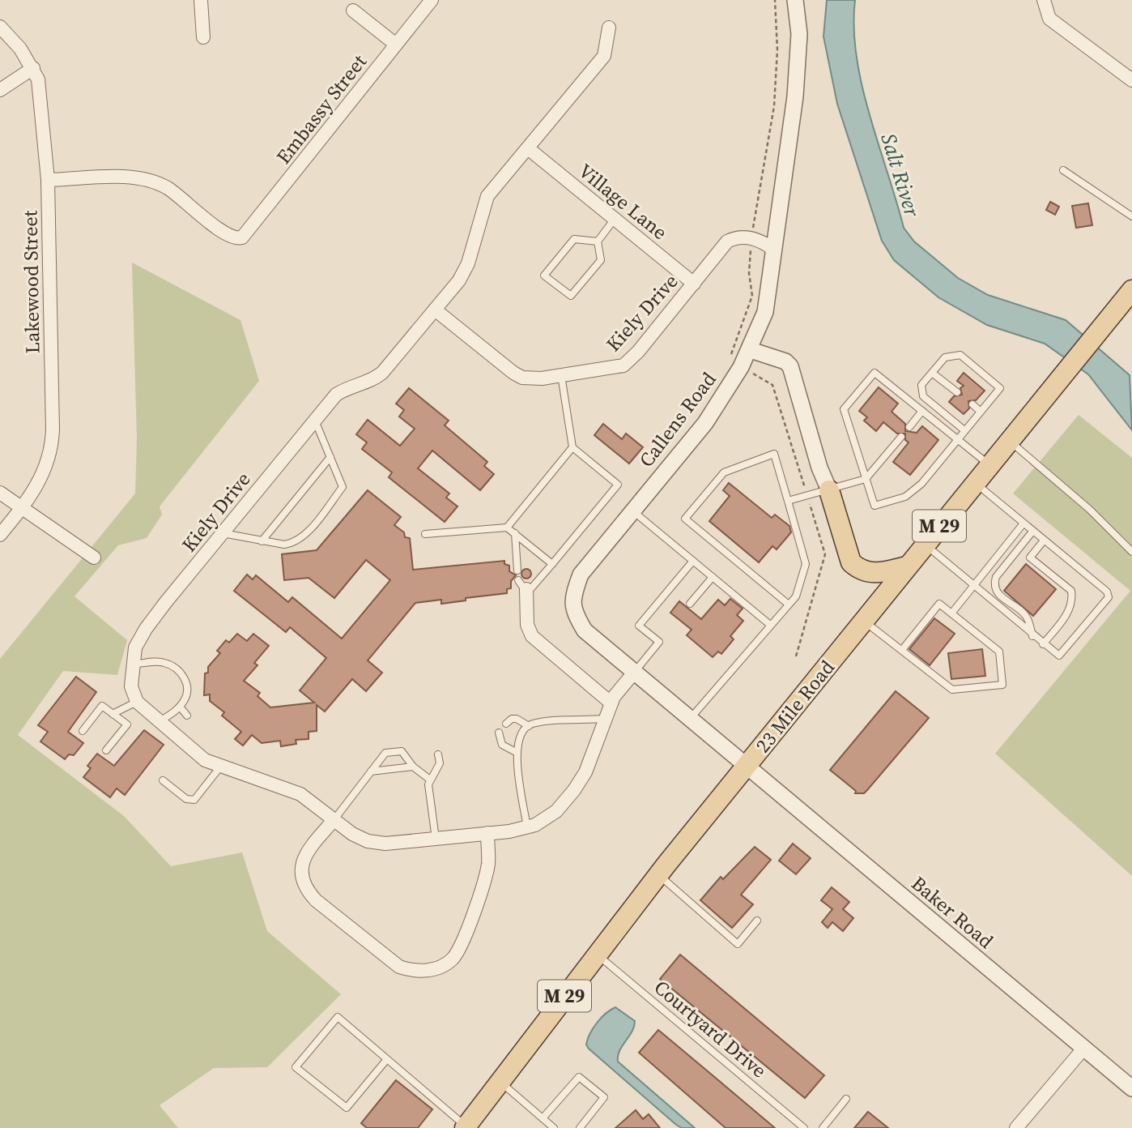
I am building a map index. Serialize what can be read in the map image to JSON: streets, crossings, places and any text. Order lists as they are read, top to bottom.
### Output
{
  "streets": {
    "main road": ["M 29", "23 Mile Road"],
    "street": [
      "Embassy Street",
      "Village Lane",
      "Lakewood Street",
      "Kiely Drive",
      "Callens Road",
      "Baker Road"
    ],
    "lane": ["Courtyard Drive"]
  },
  "crossings": [
    ["Embassy Street", "Lakewood Street"],
    ["Village Lane", "Kiely Drive"],
    ["Callens Road", "23 Mile Road"],
    ["Callens Road", "Baker Road"],
    ["23 Mile Road", "Baker Road"],
    ["23 Mile Road", "Courtyard Drive"]
  ],
  "water": ["Salt River"]
}
